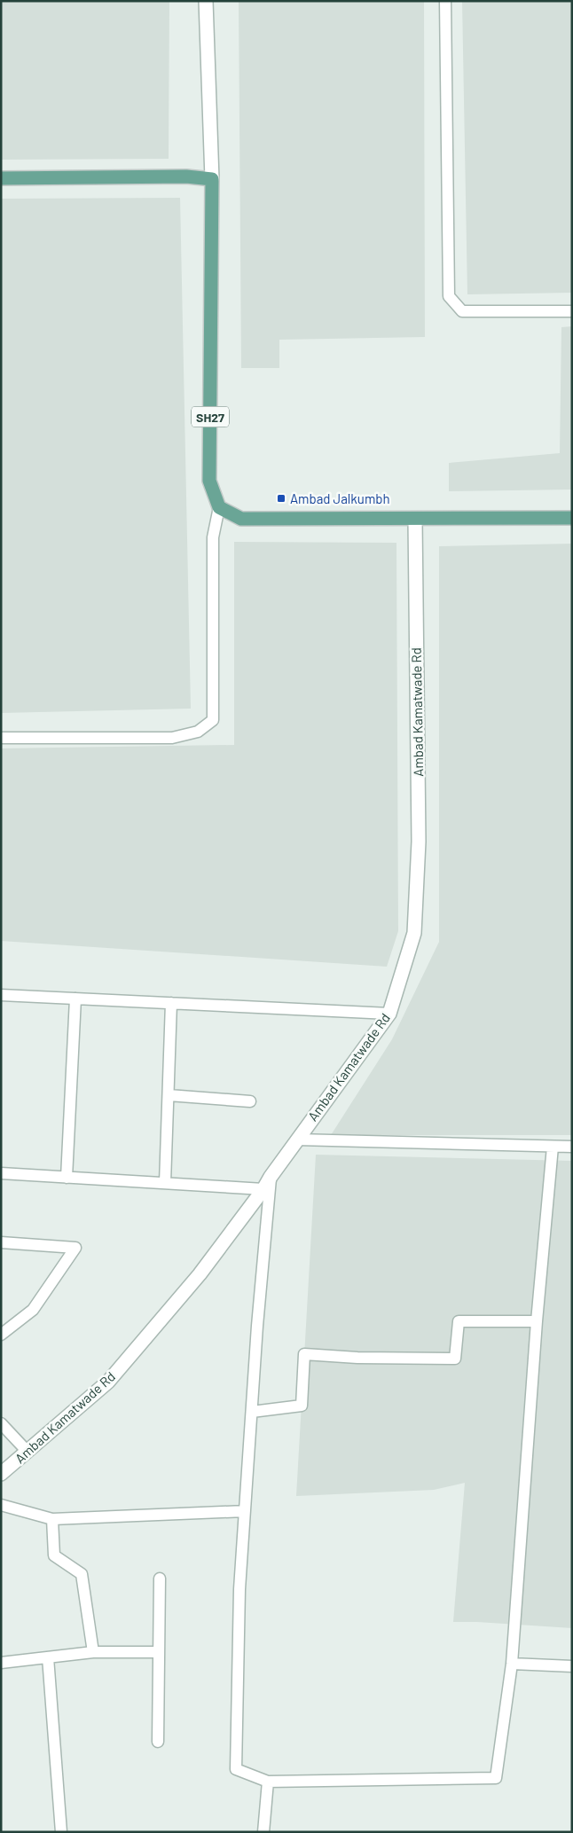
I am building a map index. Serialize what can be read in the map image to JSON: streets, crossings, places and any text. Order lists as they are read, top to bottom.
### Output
{
  "streets": {
    "main road": ["SH27"],
    "street": ["Ambad Kamatwade Rd"]
  },
  "places": {
    "transit": ["Ambad Jalkumbh"]
  }
}
